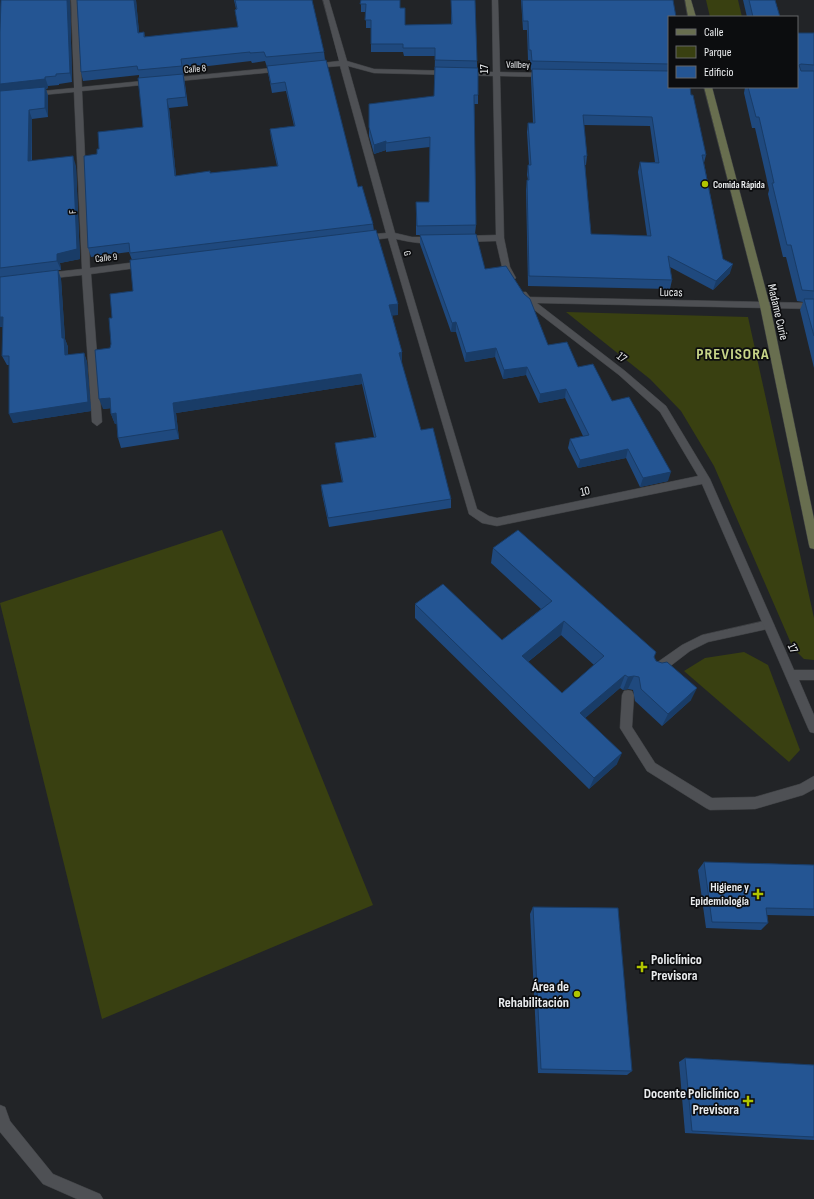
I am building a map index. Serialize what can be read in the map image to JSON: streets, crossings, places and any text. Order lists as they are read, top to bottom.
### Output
{
  "streets": {
    "main road": ["Madame Curie"],
    "street": [
      "Vallbey",
      "Calle 8",
      "17",
      "F",
      "G",
      "Calle 9",
      "Lucas",
      "10"
    ]
  },
  "crossings": [
    ["Vallbey", "17"],
    ["Vallbey", "G"],
    ["Calle 8", "F"],
    ["17", "Lucas"],
    ["17", "10"],
    ["F", "Calle 9"],
    ["G", "10"],
    ["Lucas", "Madame Curie"]
  ],
  "districts": ["PREVISORA"],
  "places": {
    "other": ["Comida Rápida", "Área de Rehabilitación"],
    "health": ["Higiene y Epidemiología", "Policlínico Previsora", "Docente Policlínico Previsora"]
  },
  "legend": ["Calle", "Parque", "Edificio"]
}
